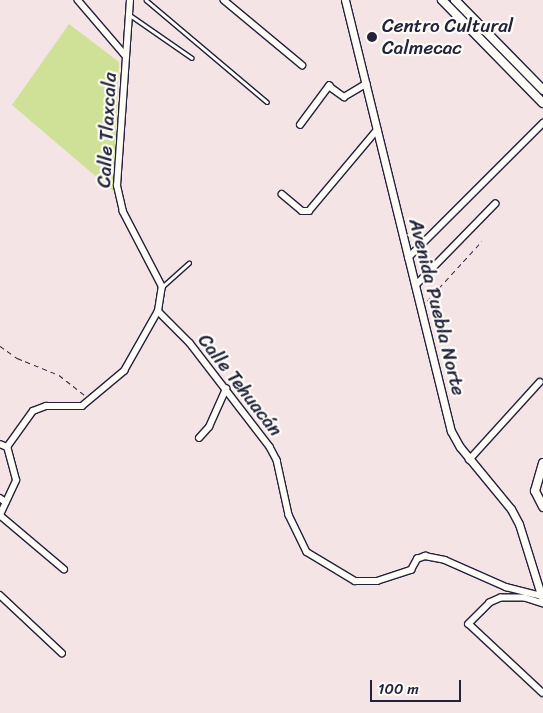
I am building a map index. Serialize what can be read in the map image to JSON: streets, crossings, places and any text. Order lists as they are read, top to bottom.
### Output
{
  "streets": {
    "street": ["Calle Tlaxcala", "Avenida Puebla Norte", "Calle Tehuacán"]
  },
  "crossings": [
    ["Avenida Puebla Norte", "Calle Tehuacán"]
  ],
  "places": ["Centro Cultural Calmecac"],
  "scale_bar": "100 m"
}
